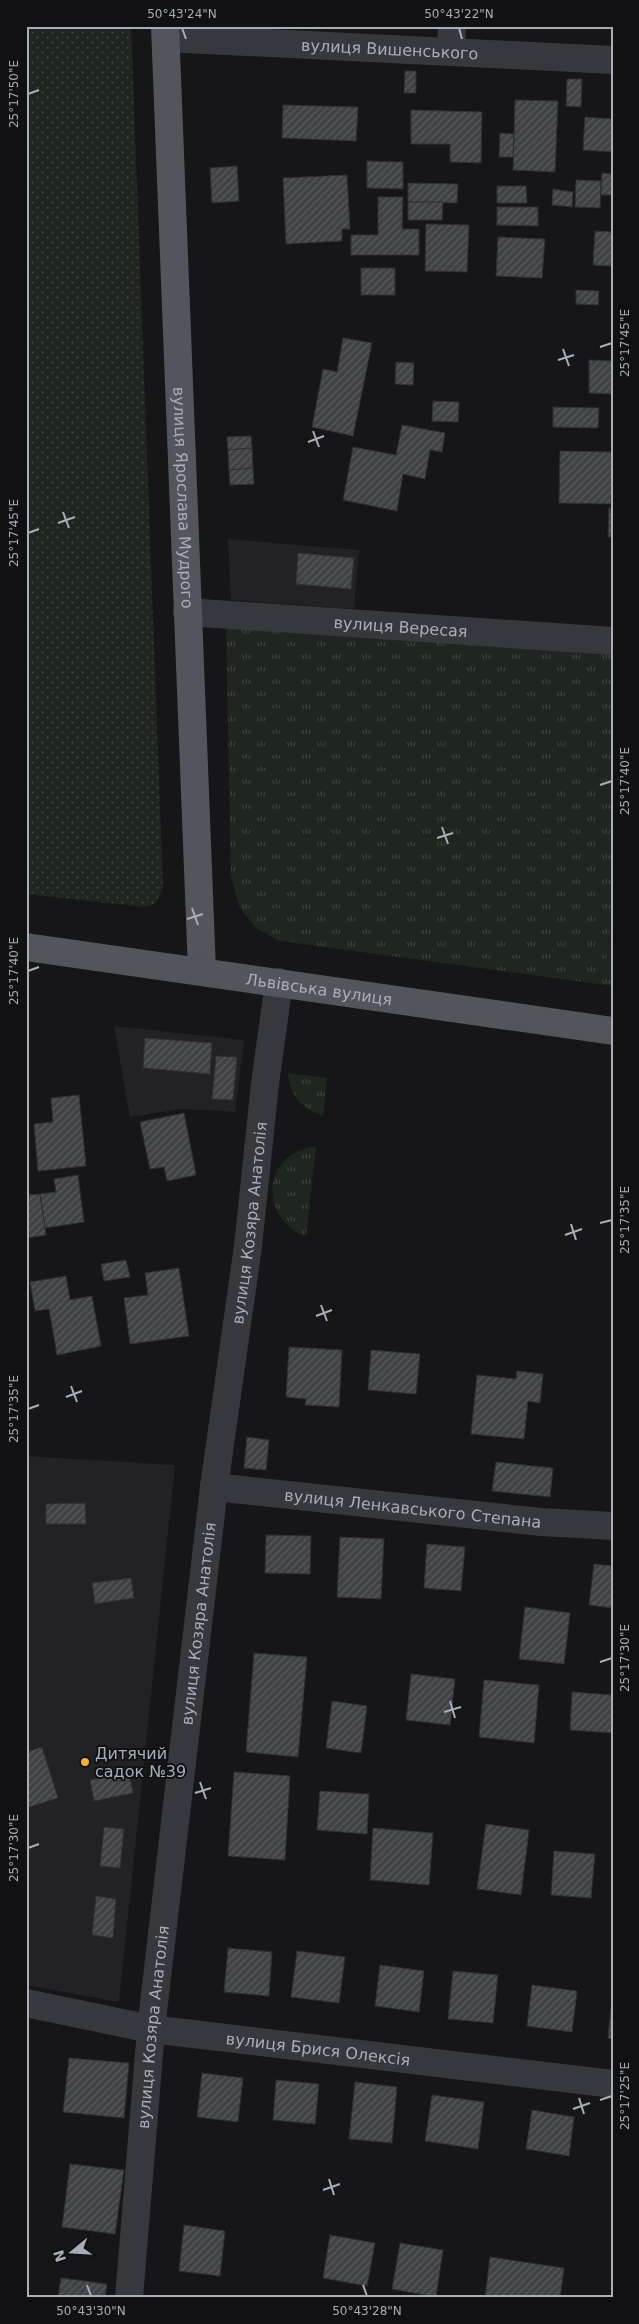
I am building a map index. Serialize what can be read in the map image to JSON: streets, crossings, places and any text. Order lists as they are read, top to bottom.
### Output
{
  "streets": {
    "main road": ["вулиця Ярослава Мудрого", "Львівська вулиця"],
    "street": [
      "вулиця Вишенського",
      "вулиця Вересая",
      "вулиця Козяра Анатолія",
      "вулиця Ленкавського Степана",
      "вулиця Брися Олексія"
    ]
  },
  "crossings": [
    ["вулиця Вишенського", "вулиця Ярослава Мудрого"],
    ["вулиця Ярослава Мудрого", "вулиця Вересая"],
    ["вулиця Ярослава Мудрого", "Львівська вулиця"],
    ["Львівська вулиця", "вулиця Козяра Анатолія"],
    ["вулиця Козяра Анатолія", "вулиця Ленкавського Степана"],
    ["вулиця Козяра Анатолія", "вулиця Брися Олексія"]
  ],
  "places": ["Дитячий садок №39"],
  "north": "left",
  "coordinates": [
    "50°43'24\"N",
    "50°43'22\"N",
    "25°17'50\"E",
    "25°17'45\"E",
    "25°17'40\"E",
    "25°17'35\"E",
    "25°17'30\"E",
    "25°17'25\"E",
    "50°43'30\"N",
    "50°43'28\"N"
  ]
}
